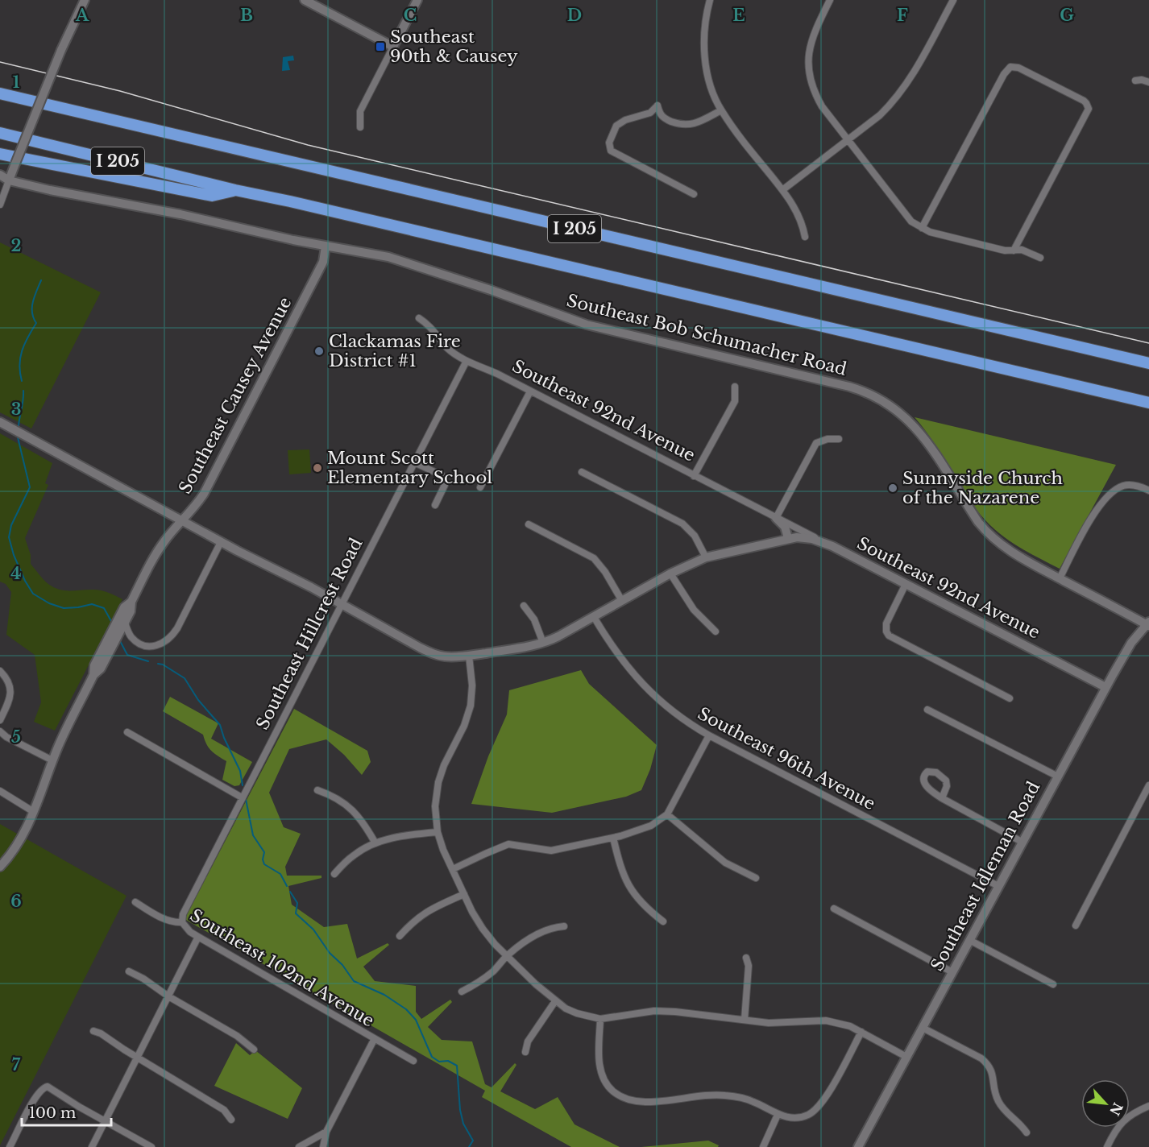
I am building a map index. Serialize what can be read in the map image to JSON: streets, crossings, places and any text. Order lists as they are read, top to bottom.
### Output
{
  "streets": {
    "highway": ["I 205"],
    "street": [
      "Southeast Bob Schumacher Road",
      "Southeast Causey Avenue",
      "Southeast 92nd Avenue",
      "Southeast Hillcrest Road",
      "Southeast 96th Avenue",
      "Southeast Idleman Road",
      "Southeast 102nd Avenue"
    ]
  },
  "crossings": [
    ["Southeast Bob Schumacher Road", "Southeast Causey Avenue"],
    ["Southeast Bob Schumacher Road", "Southeast Idleman Road"],
    ["Southeast 92nd Avenue", "Southeast Hillcrest Road"],
    ["Southeast 92nd Avenue", "Southeast Idleman Road"],
    ["Southeast Hillcrest Road", "Southeast 102nd Avenue"],
    ["Southeast 96th Avenue", "Southeast Idleman Road"]
  ],
  "places": {
    "transit": ["Southeast 90th & Causey"],
    "other": ["Clackamas Fire District #1", "Mount Scott Elementary School", "Sunnyside Church of the Nazarene"]
  },
  "scale_bar": "100 m",
  "north": "bottom right",
  "grid": {
    "columns": [
      "A",
      "B",
      "C",
      "D",
      "E",
      "F",
      "G"
    ],
    "rows": [
      "1",
      "2",
      "3",
      "4",
      "5",
      "6",
      "7"
    ]
  }
}
